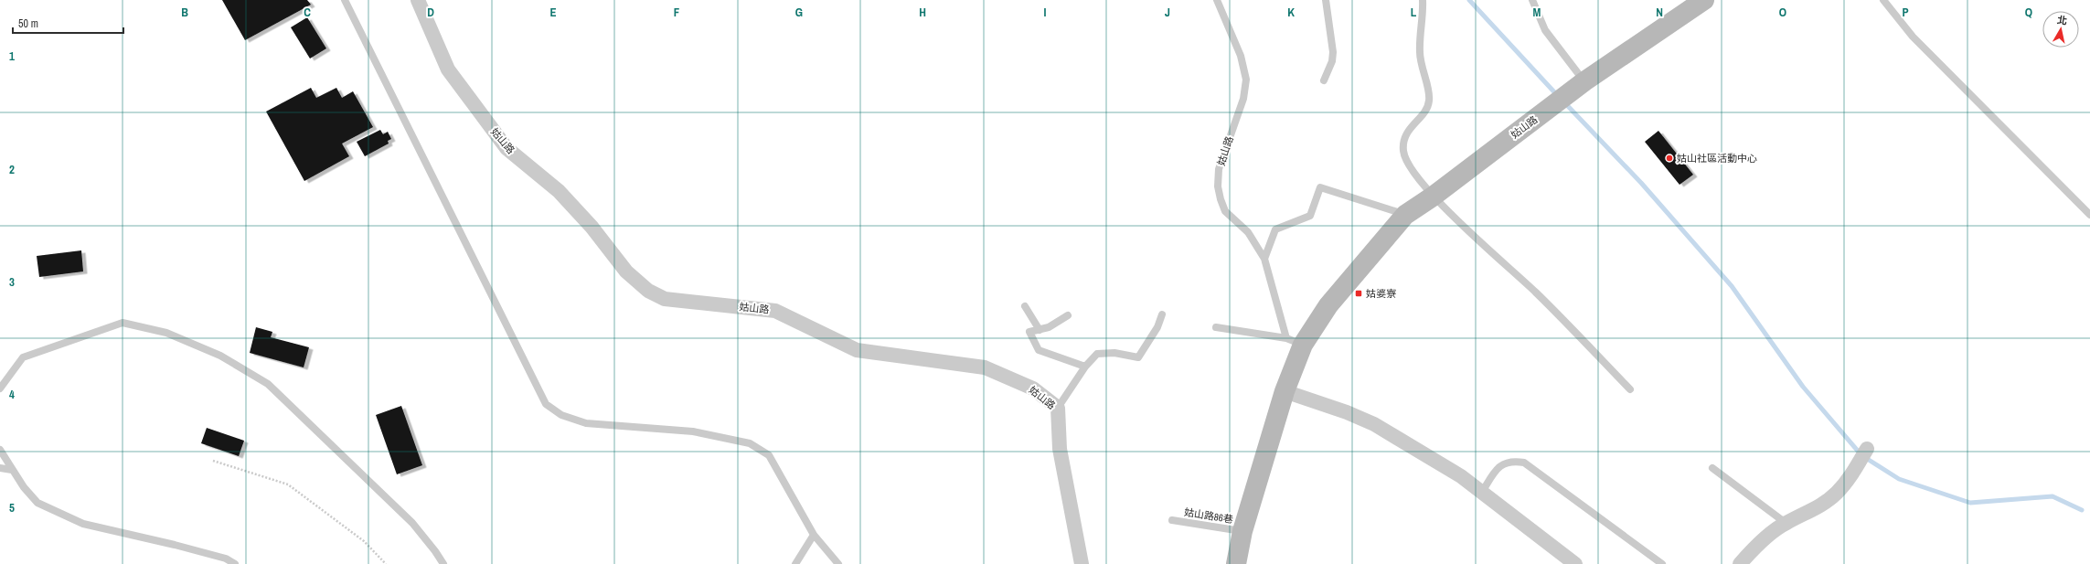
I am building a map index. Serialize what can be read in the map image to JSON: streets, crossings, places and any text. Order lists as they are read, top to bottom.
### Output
{
  "streets": {
    "street": ["姑山路"],
    "lane": ["姑山路86巷"]
  },
  "crossings": [
    ["姑山路", "姑山路86巷"]
  ],
  "places": {
    "other": ["姑山社區活動中心"],
    "transit": ["姑婆寮"]
  },
  "scale_bar": "50 m",
  "north": "top",
  "grid": {
    "columns": [
      "B",
      "C",
      "D",
      "E",
      "F",
      "G",
      "H",
      "I",
      "J",
      "K",
      "L",
      "M",
      "N",
      "O",
      "P",
      "Q"
    ],
    "rows": [
      "1",
      "2",
      "3",
      "4",
      "5"
    ]
  }
}
